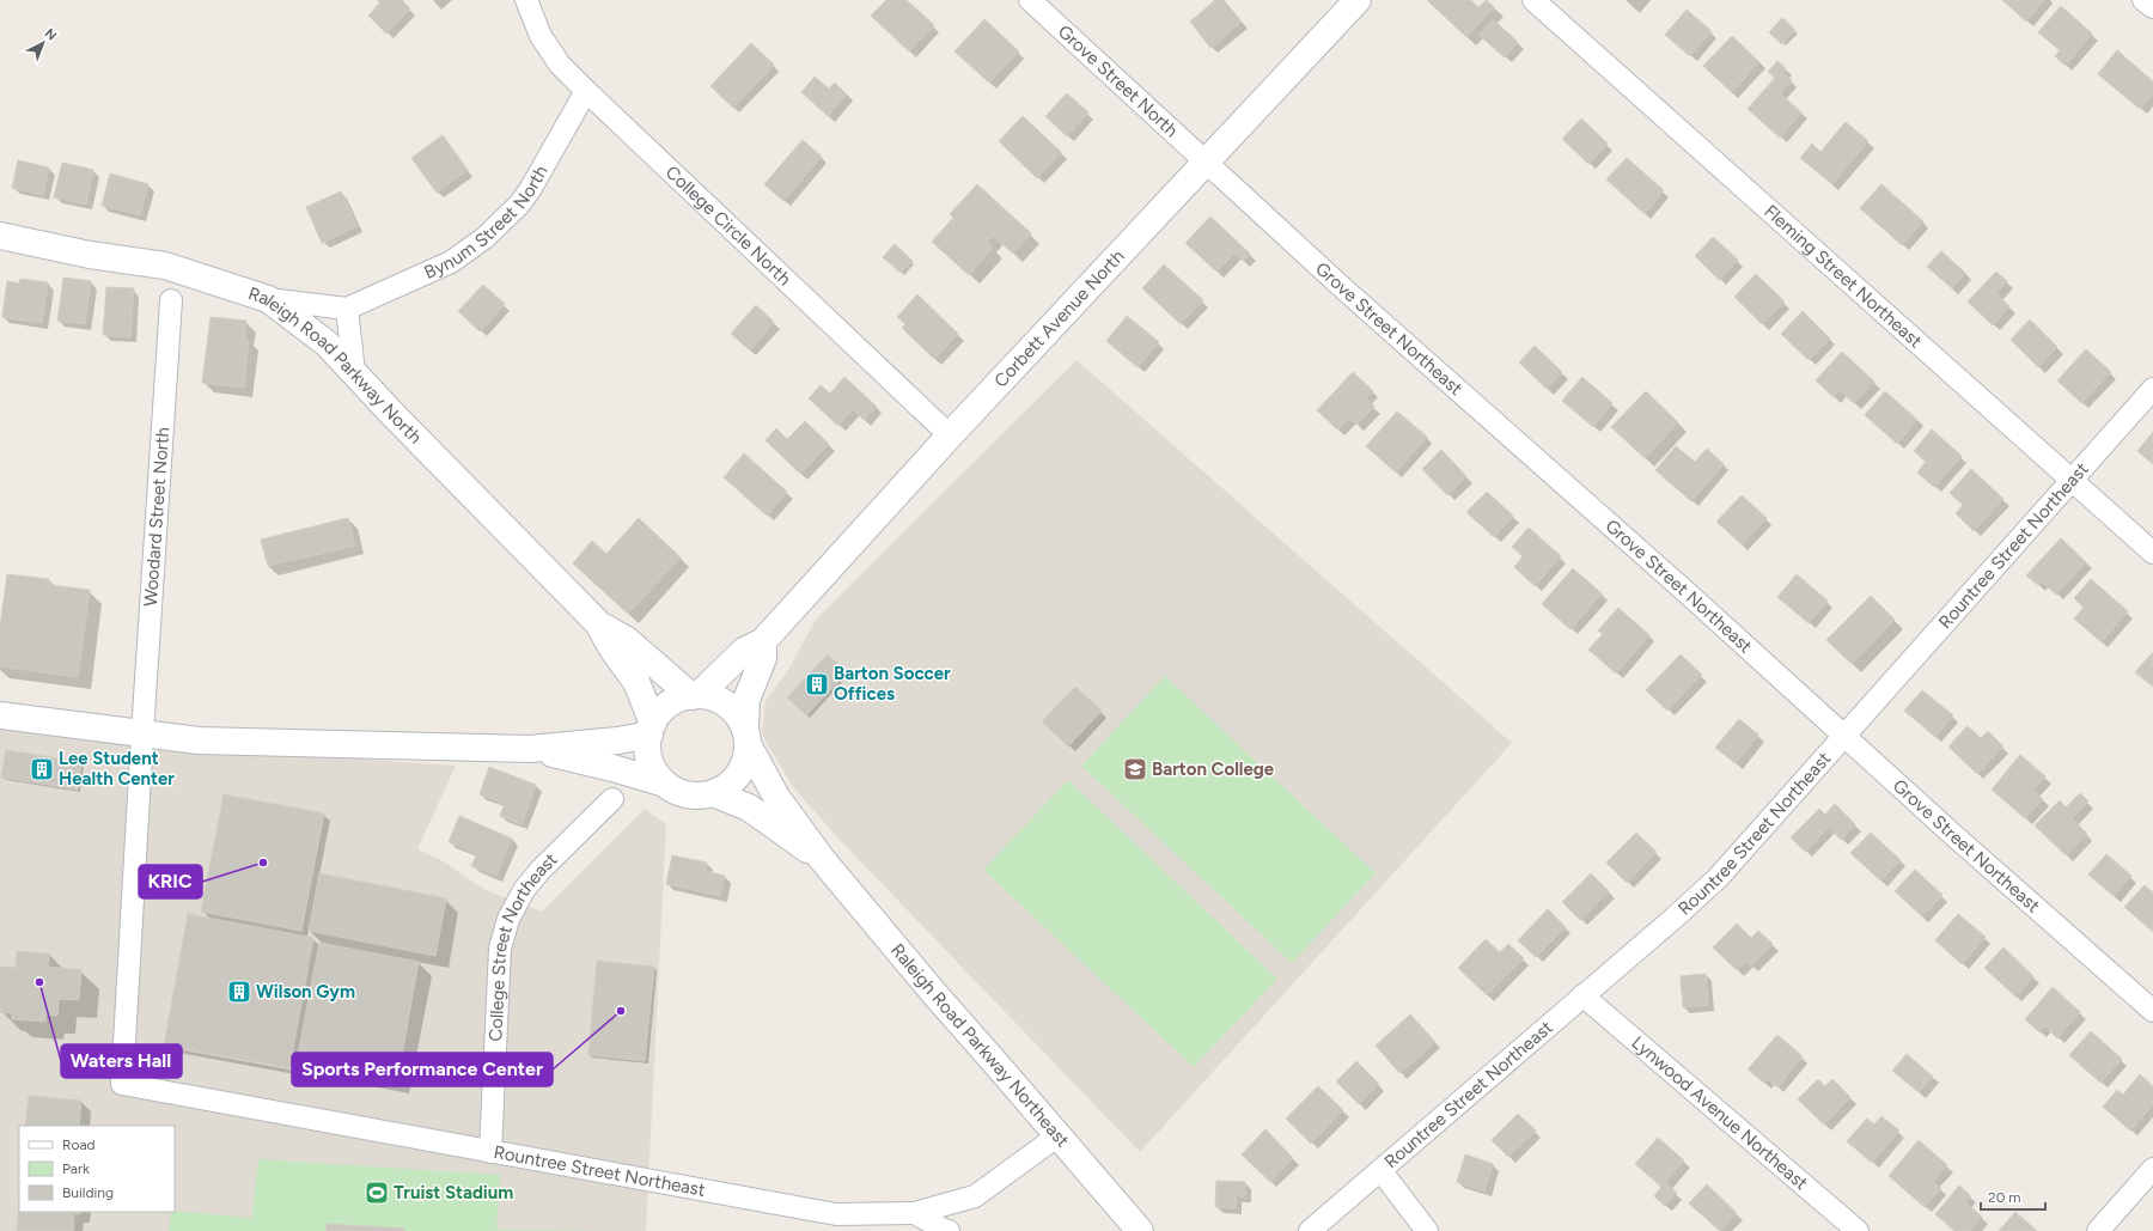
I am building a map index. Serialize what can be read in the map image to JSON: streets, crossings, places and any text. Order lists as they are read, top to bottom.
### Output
{
  "streets": {
    "street": [
      "Grove Street North",
      "Bynum Street North",
      "College Circle North",
      "Fleming Street Northeast",
      "Corbett Avenue North",
      "Grove Street Northeast",
      "Raleigh Road Parkway North",
      "Woodard Street North",
      "Rountree Street Northeast",
      "College Street Northeast",
      "Raleigh Road Parkway Northeast",
      "Lynwood Avenue Northeast"
    ]
  },
  "crossings": [
    ["Grove Street North", "Corbett Avenue North"],
    ["Grove Street North", "Grove Street Northeast"],
    ["Bynum Street North", "College Circle North"],
    ["College Circle North", "Corbett Avenue North"],
    ["Fleming Street Northeast", "Rountree Street Northeast"],
    ["Corbett Avenue North", "Grove Street Northeast"],
    ["Corbett Avenue North", "Raleigh Road Parkway North"],
    ["Corbett Avenue North", "Raleigh Road Parkway Northeast"],
    ["Grove Street Northeast", "Rountree Street Northeast"],
    ["Raleigh Road Parkway North", "Raleigh Road Parkway Northeast"],
    ["Woodard Street North", "Rountree Street Northeast"],
    ["Rountree Street Northeast", "College Street Northeast"],
    ["Rountree Street Northeast", "Raleigh Road Parkway Northeast"],
    ["Rountree Street Northeast", "Lynwood Avenue Northeast"]
  ],
  "places": {
    "building": ["Barton Soccer Offices", "Lee Student Health Center", "Wilson Gym"],
    "school or university": ["Barton College"],
    "other": ["KRIC", "Waters Hall", "Sports Performance Center"],
    "sports": ["Truist Stadium"]
  },
  "legend": ["Road", "Park", "Building"],
  "scale_bar": "20 m",
  "north": "top right"
}
